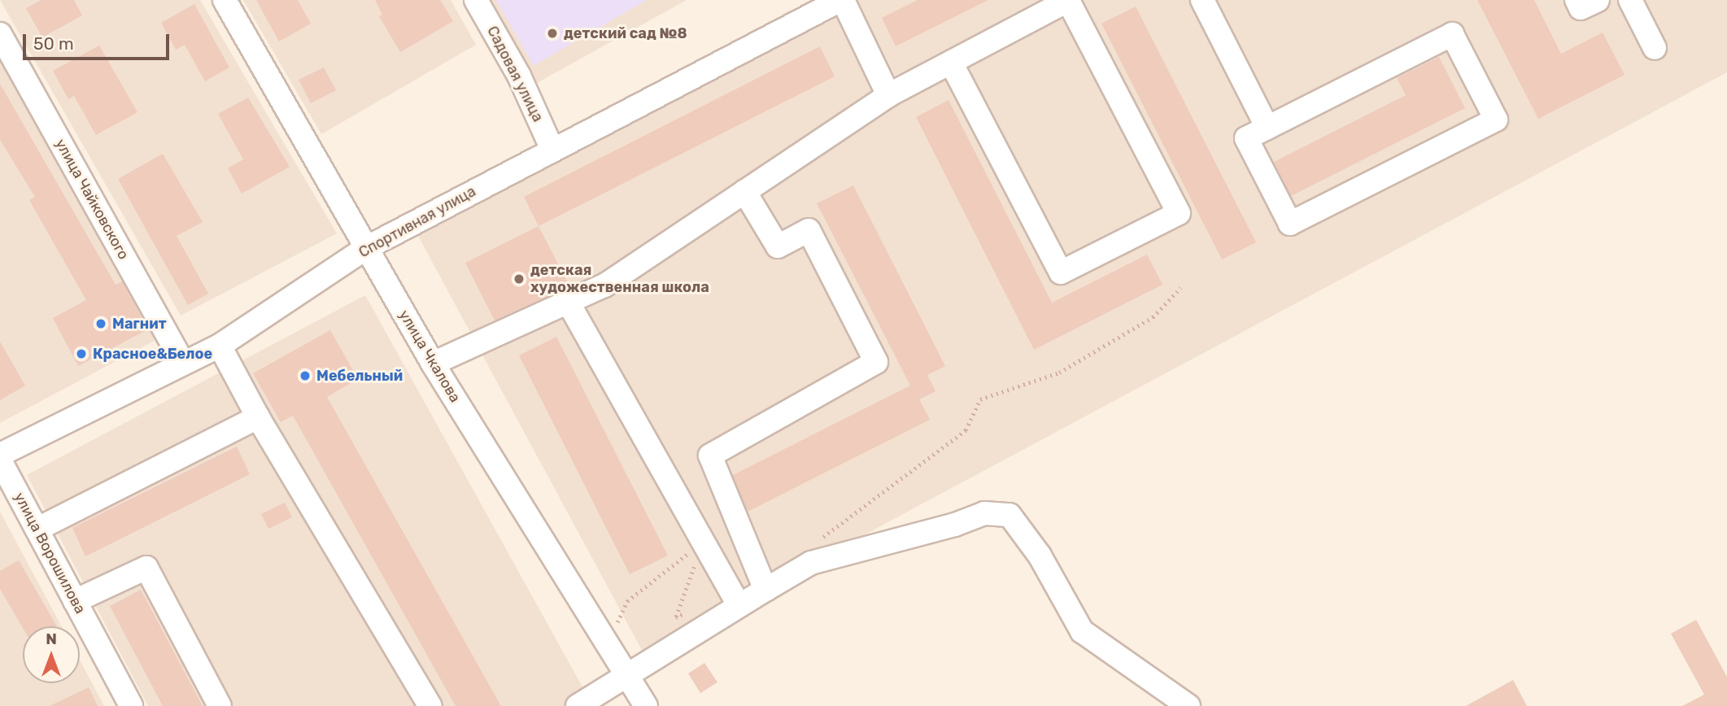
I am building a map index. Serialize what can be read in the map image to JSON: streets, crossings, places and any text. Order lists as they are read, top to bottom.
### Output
{
  "streets": {
    "street": [
      "Садовая улица",
      "улица Чайковского",
      "Спортивная улица",
      "улица Чкалова",
      "улица Ворошилова"
    ]
  },
  "crossings": [
    ["Садовая улица", "Спортивная улица"],
    ["улица Чайковского", "Спортивная улица"],
    ["Спортивная улица", "улица Чкалова"]
  ],
  "places": [
    "детский сад №8",
    "детская художественная школа",
    "Магнит",
    "Красное&Белое",
    "Мебельный"
  ],
  "scale_bar": "50 m",
  "north": "top"
}
